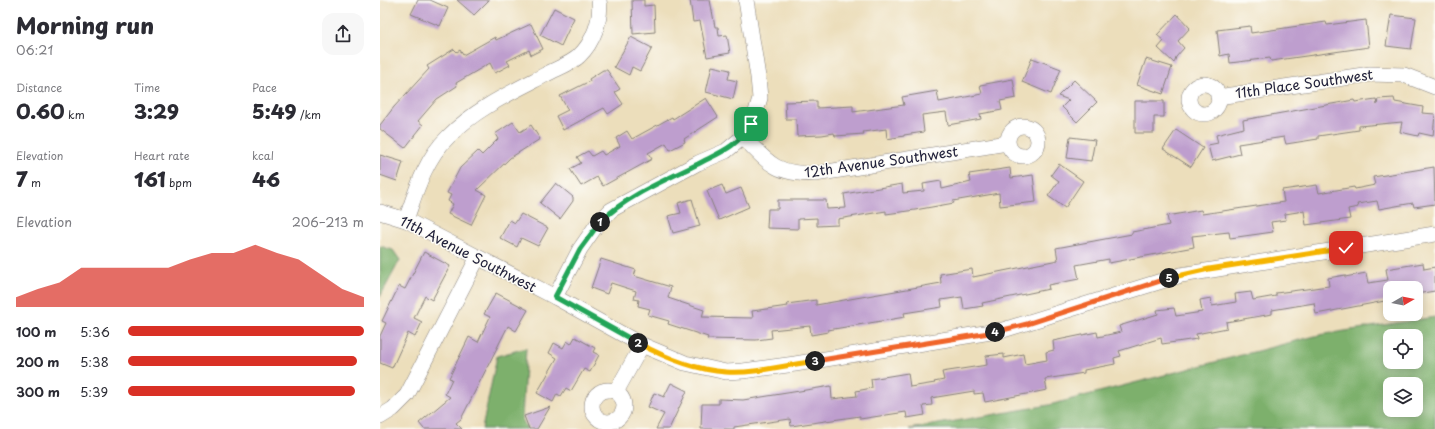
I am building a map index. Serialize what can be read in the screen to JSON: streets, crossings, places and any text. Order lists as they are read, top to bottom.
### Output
{
  "streets": {
    "street": ["11th Place Southwest", "12th Avenue Southwest", "11th Avenue Southwest"]
  },
  "north": "right",
  "page": {
    "heading": ["Morning run", "06:21"],
    "stats": [
      ["Distance", "0.60 km"],
      ["Time", "3:29"],
      ["Pace", "5:49 /km"],
      ["Elevation", "7 m"],
      ["Heart rate", "161 bpm"],
      ["kcal", "46"]
    ],
    "chart": ["Elevation", "206–213 m"],
    "pins": [
      "1",
      "5",
      "4",
      "2",
      "3"
    ],
    "list": [
      {
        "name": "100 m",
        "note": "5:36"
      },
      {
        "name": "200 m",
        "note": "5:38"
      },
      {
        "name": "300 m",
        "note": "5:39"
      }
    ]
  }
}
